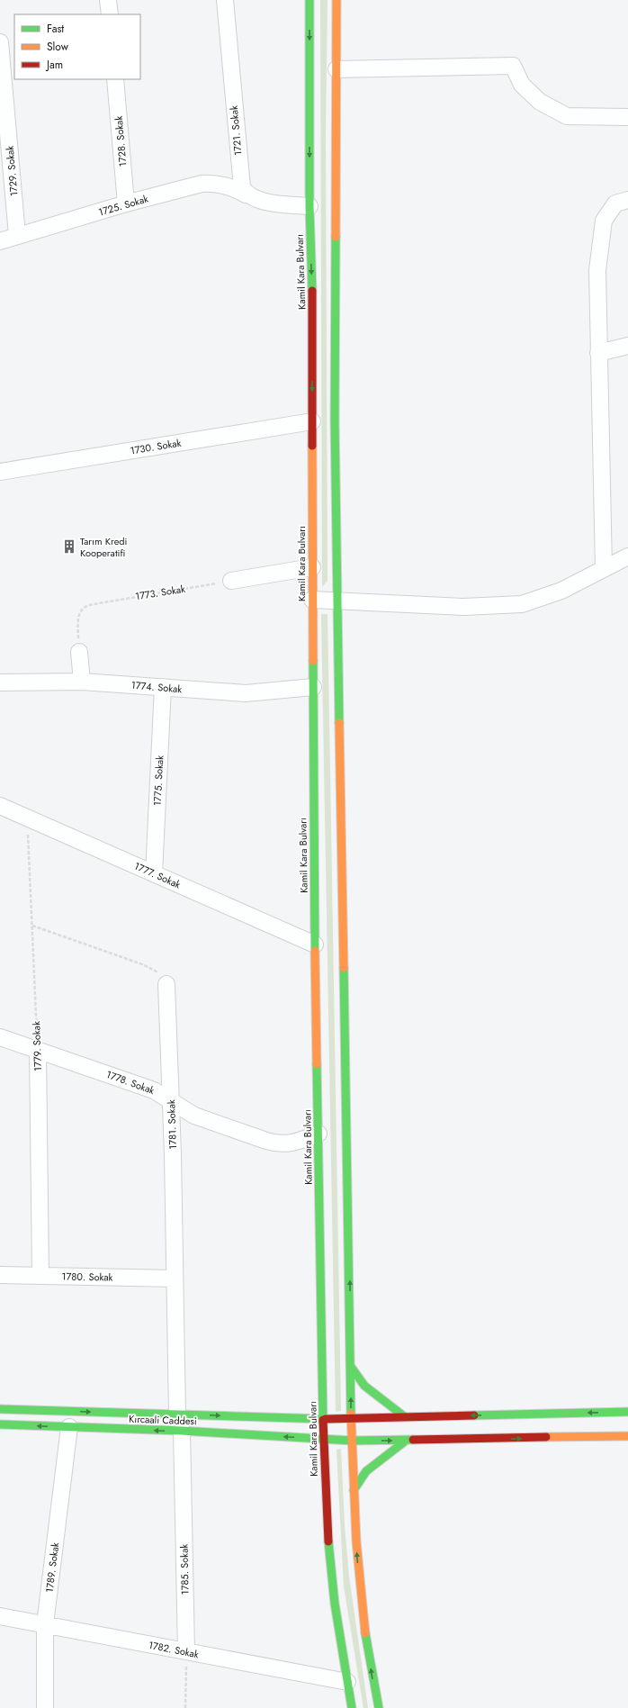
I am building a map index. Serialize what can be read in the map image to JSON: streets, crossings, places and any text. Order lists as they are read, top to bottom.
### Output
{
  "streets": {
    "main road": ["Kamil Kara Bulvarı", "Kırcaali Caddesi"],
    "street": [
      "1721. Sokak",
      "1728. Sokak",
      "1729. Sokak",
      "1725. Sokak",
      "1730. Sokak",
      "1774. Sokak",
      "1775. Sokak",
      "1777. Sokak",
      "1779. Sokak",
      "1778. Sokak",
      "1781. Sokak",
      "1780. Sokak",
      "1789. Sokak",
      "1785. Sokak",
      "1782. Sokak"
    ],
    "path": ["1773. Sokak"]
  },
  "crossings": [
    ["1721. Sokak", "1725. Sokak"],
    ["1728. Sokak", "1725. Sokak"],
    ["1729. Sokak", "1725. Sokak"],
    ["Kamil Kara Bulvarı", "1730. Sokak"],
    ["Kamil Kara Bulvarı", "1774. Sokak"],
    ["Kamil Kara Bulvarı", "1777. Sokak"],
    ["Kamil Kara Bulvarı", "1778. Sokak"],
    ["Kamil Kara Bulvarı", "Kırcaali Caddesi"],
    ["Kamil Kara Bulvarı", "1782. Sokak"],
    ["1774. Sokak", "1775. Sokak"],
    ["1775. Sokak", "1777. Sokak"],
    ["1777. Sokak", "1779. Sokak"],
    ["1779. Sokak", "1778. Sokak"],
    ["1779. Sokak", "1780. Sokak"],
    ["1778. Sokak", "1781. Sokak"],
    ["1781. Sokak", "1780. Sokak"],
    ["1781. Sokak", "Kırcaali Caddesi"],
    ["Kırcaali Caddesi", "1789. Sokak"],
    ["Kırcaali Caddesi", "1785. Sokak"],
    ["1789. Sokak", "1782. Sokak"],
    ["1785. Sokak", "1782. Sokak"]
  ],
  "places": {
    "building": ["Tarım Kredi Kooperatifi"]
  },
  "legend": ["Fast", "Slow", "Jam"]
}
